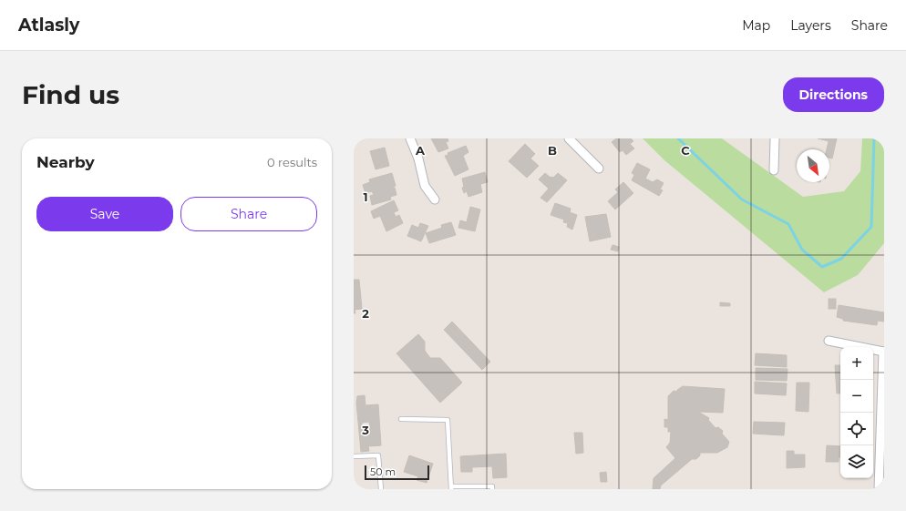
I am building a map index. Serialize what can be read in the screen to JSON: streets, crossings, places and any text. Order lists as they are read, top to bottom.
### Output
{
  "scale_bar": "50 m",
  "north": "bottom right",
  "page": {
    "header": "Atlasly",
    "nav": ["Map", "Layers", "Share"],
    "buttons": [
      "Directions",
      ["Save", "Share"]
    ],
    "title": "Find us",
    "heading": ["Nearby", "0 results"],
    "map_buttons": ["+", "−"],
    "scale": "50 m"
  },
  "grid": {
    "columns": ["A", "B", "C"],
    "rows": ["1", "2", "3"]
  }
}
